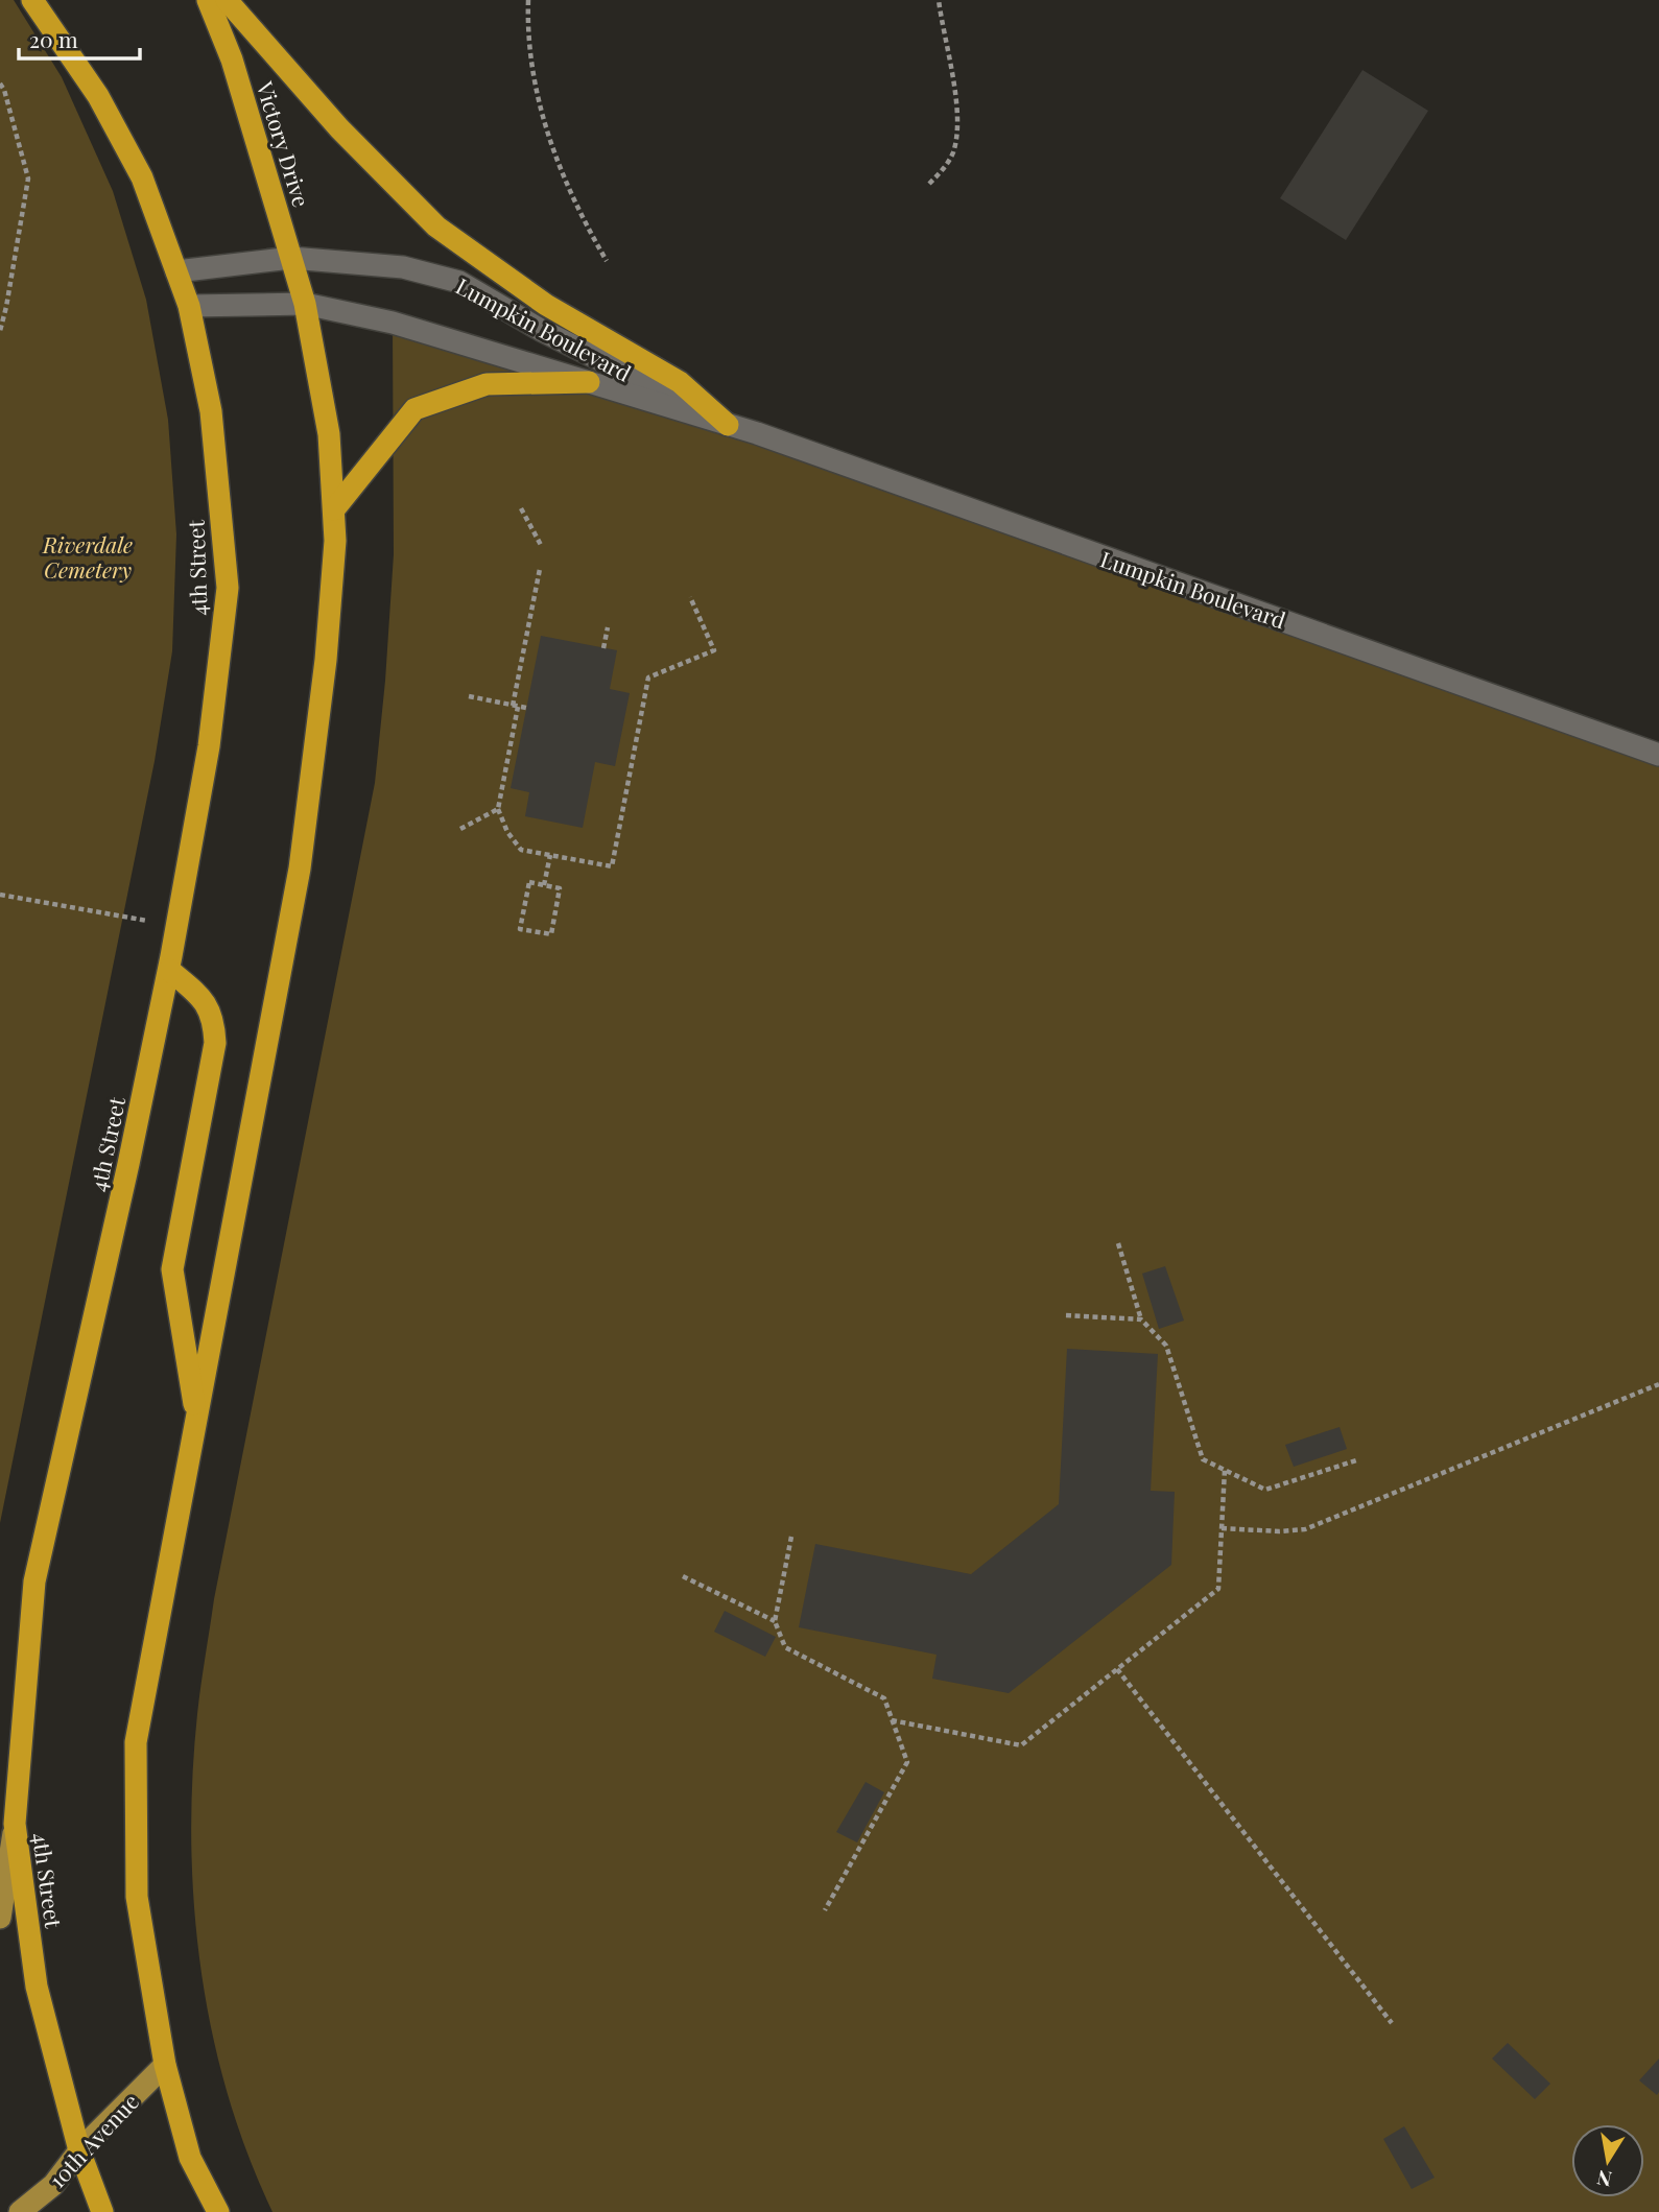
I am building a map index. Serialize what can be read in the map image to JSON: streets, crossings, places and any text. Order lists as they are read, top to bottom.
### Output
{
  "streets": {
    "highway": ["Victory Drive", "4th Street"],
    "main road": ["10th Avenue"],
    "street": ["Lumpkin Boulevard"]
  },
  "crossings": [
    ["Victory Drive", "Lumpkin Boulevard"],
    ["Lumpkin Boulevard", "4th Street"],
    ["4th Street", "10th Avenue"]
  ],
  "parks": ["Riverdale Cemetery"],
  "scale_bar": "20 m",
  "north": "bottom"
}
